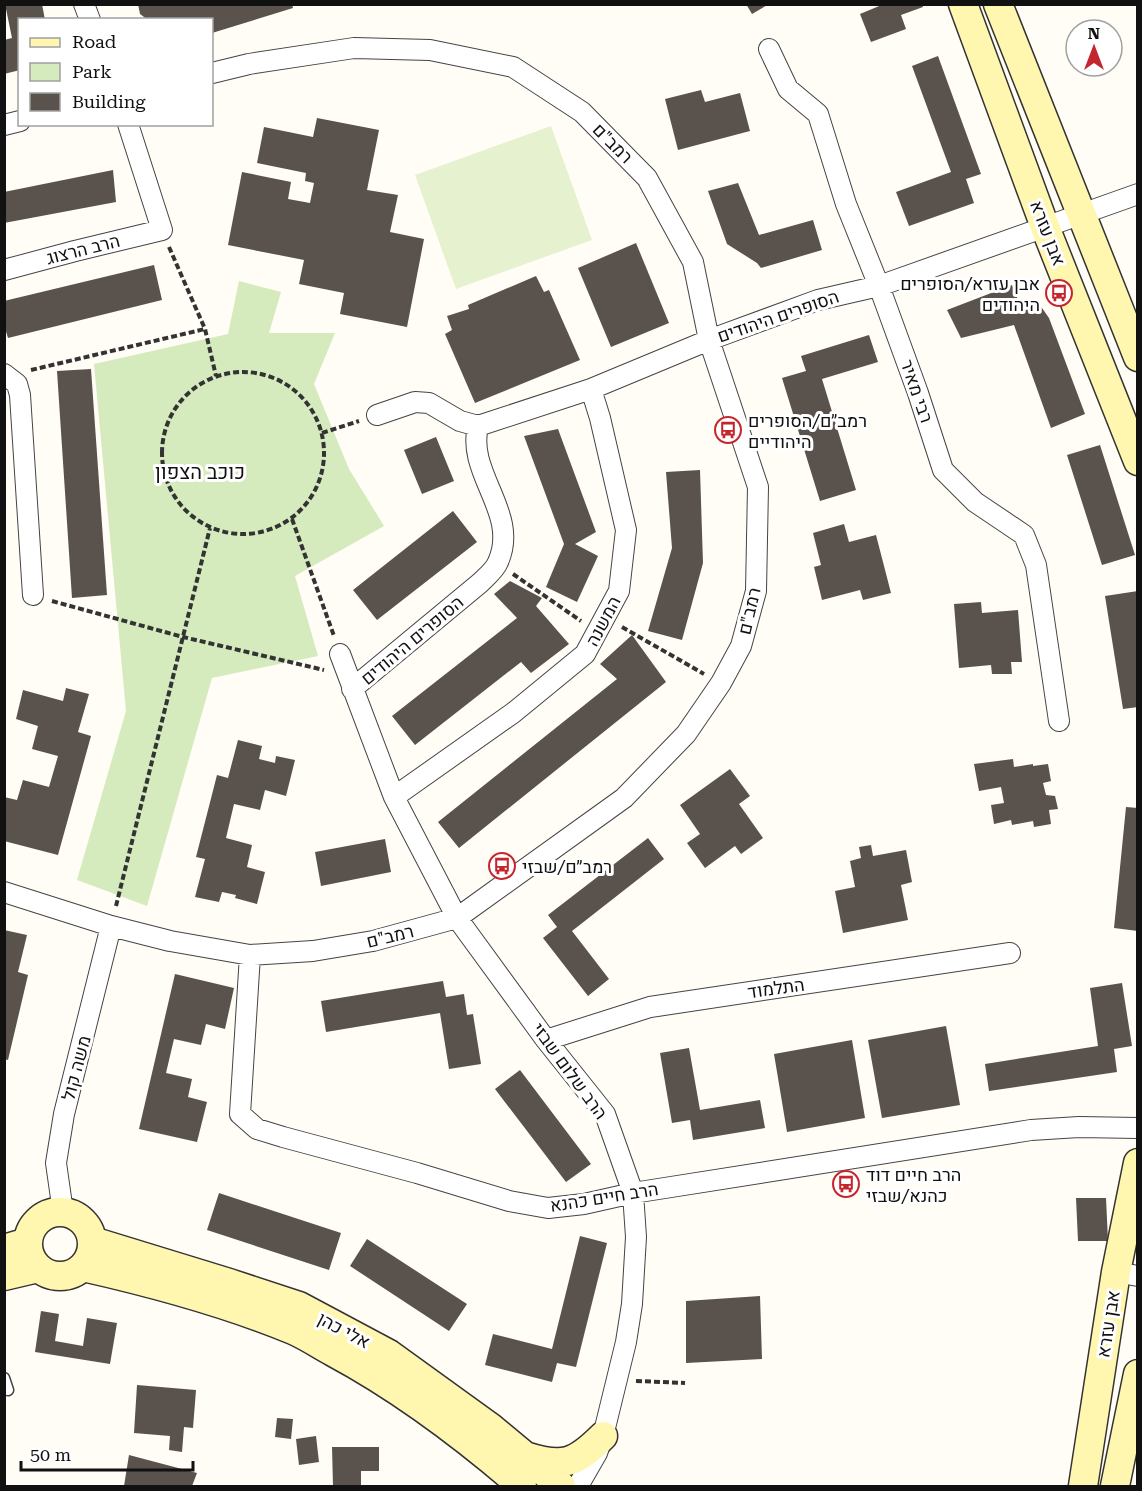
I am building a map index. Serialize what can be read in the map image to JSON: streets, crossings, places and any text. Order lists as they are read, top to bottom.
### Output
{
  "streets": {
    "street": [
      "רמב\"ם",
      "אבן עזרא",
      "הרב הרצוג",
      "הסופרים היהודים",
      "רבי מאיר",
      "המשנה",
      "התלמוד",
      "משה קול",
      "הרב שלום שבזי",
      "הרב חיים כהנא",
      "אלי כהן"
    ]
  },
  "crossings": [
    ["רמב\"ם", "הסופרים היהודים"],
    ["רמב\"ם", "משה קול"],
    ["רמב\"ם", "הרב שלום שבזי"],
    ["רמב\"ם", "הרב חיים כהנא"],
    ["אבן עזרא", "הסופרים היהודים"],
    ["הסופרים היהודים", "רבי מאיר"],
    ["הסופרים היהודים", "המשנה"],
    ["הסופרים היהודים", "הרב שלום שבזי"],
    ["המשנה", "הרב שלום שבזי"],
    ["התלמוד", "הרב שלום שבזי"],
    ["משה קול", "אלי כהן"],
    ["הרב שלום שבזי", "הרב חיים כהנא"]
  ],
  "districts": ["כוכב הצפון"],
  "places": {
    "bus stop": [
      "אבן עזרא/הסופרים היהודים",
      "רמב״ם/הסופרים היהודיים",
      "רמב״ם/שבזי",
      "הרב חיים דוד כהנא/שבזי"
    ]
  },
  "legend": ["Road", "Park", "Building"],
  "scale_bar": "50 m",
  "north": "top"
}
